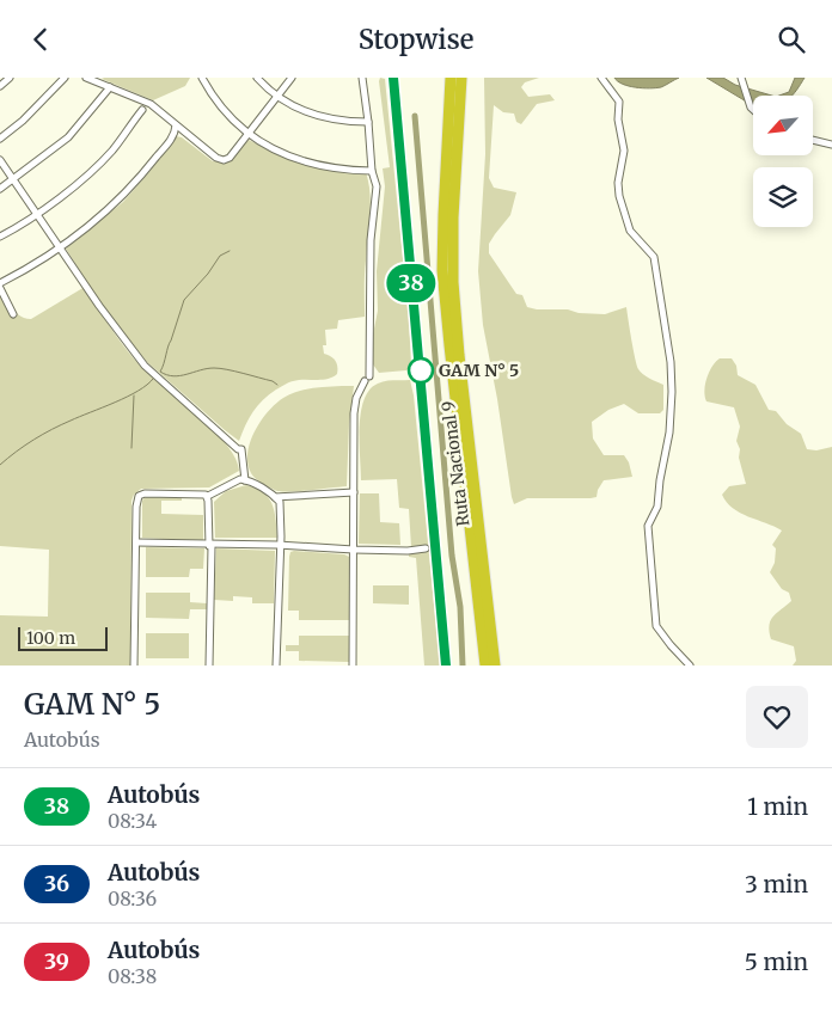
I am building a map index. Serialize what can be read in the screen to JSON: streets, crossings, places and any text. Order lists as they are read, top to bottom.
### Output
{
  "streets": {
    "highway": ["Ruta Nacional 9"]
  },
  "places": ["GAM N° 5"],
  "lines": ["bus line 38"],
  "scale_bar": "100 m",
  "north": "bottom left",
  "page": {
    "header": "Stopwise",
    "on_map": "38",
    "scale": "100 m",
    "heading": ["GAM N° 5", "Autobús"],
    "list": [
      {
        "mark": "38",
        "name": "Autobús",
        "note": "08:34",
        "value": "1 min"
      },
      {
        "mark": "36",
        "name": "Autobús",
        "note": "08:36",
        "value": "3 min"
      },
      {
        "mark": "39",
        "name": "Autobús",
        "note": "08:38",
        "value": "5 min"
      }
    ]
  }
}
